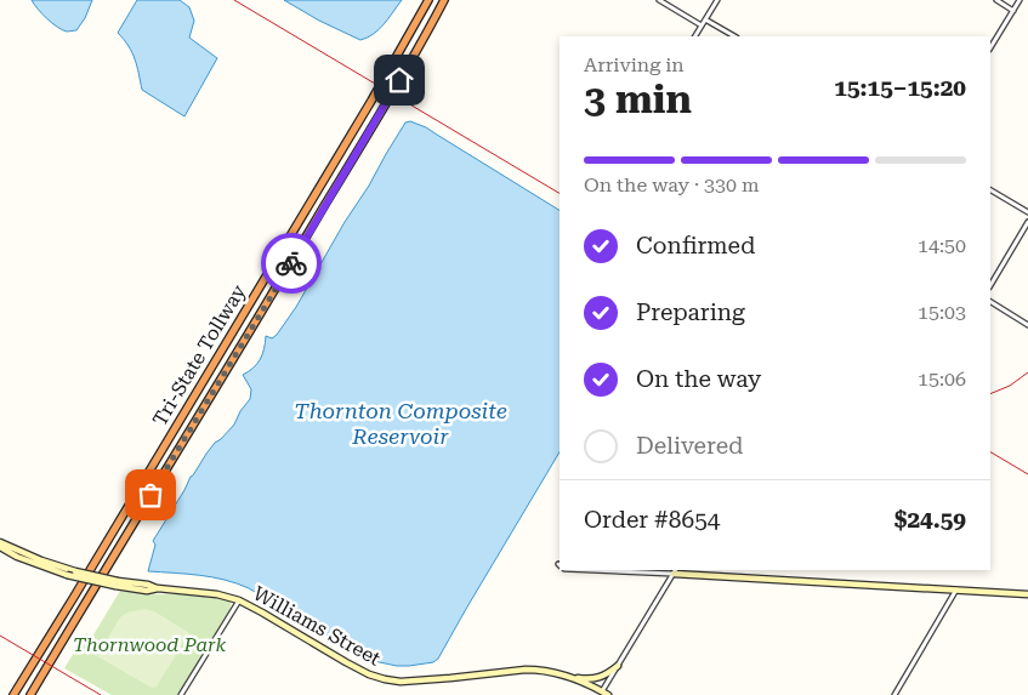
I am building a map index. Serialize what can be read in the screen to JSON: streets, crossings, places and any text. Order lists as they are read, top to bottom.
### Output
{
  "streets": {
    "highway": ["Tri-State Tollway"],
    "street": ["Williams Street"]
  },
  "water": ["Thornton Composite Reservoir"],
  "parks": ["Thornwood Park"],
  "page": {
    "heading": ["3 min", "Arriving in", "15:15–15:20"],
    "panel": ["Order #8654", "$24.59"],
    "bar": "On the way · 330 m",
    "list": [
      ["Confirmed", "14:50"],
      ["Preparing", "15:03"],
      ["On the way", "15:06"],
      "Delivered"
    ]
  }
}
